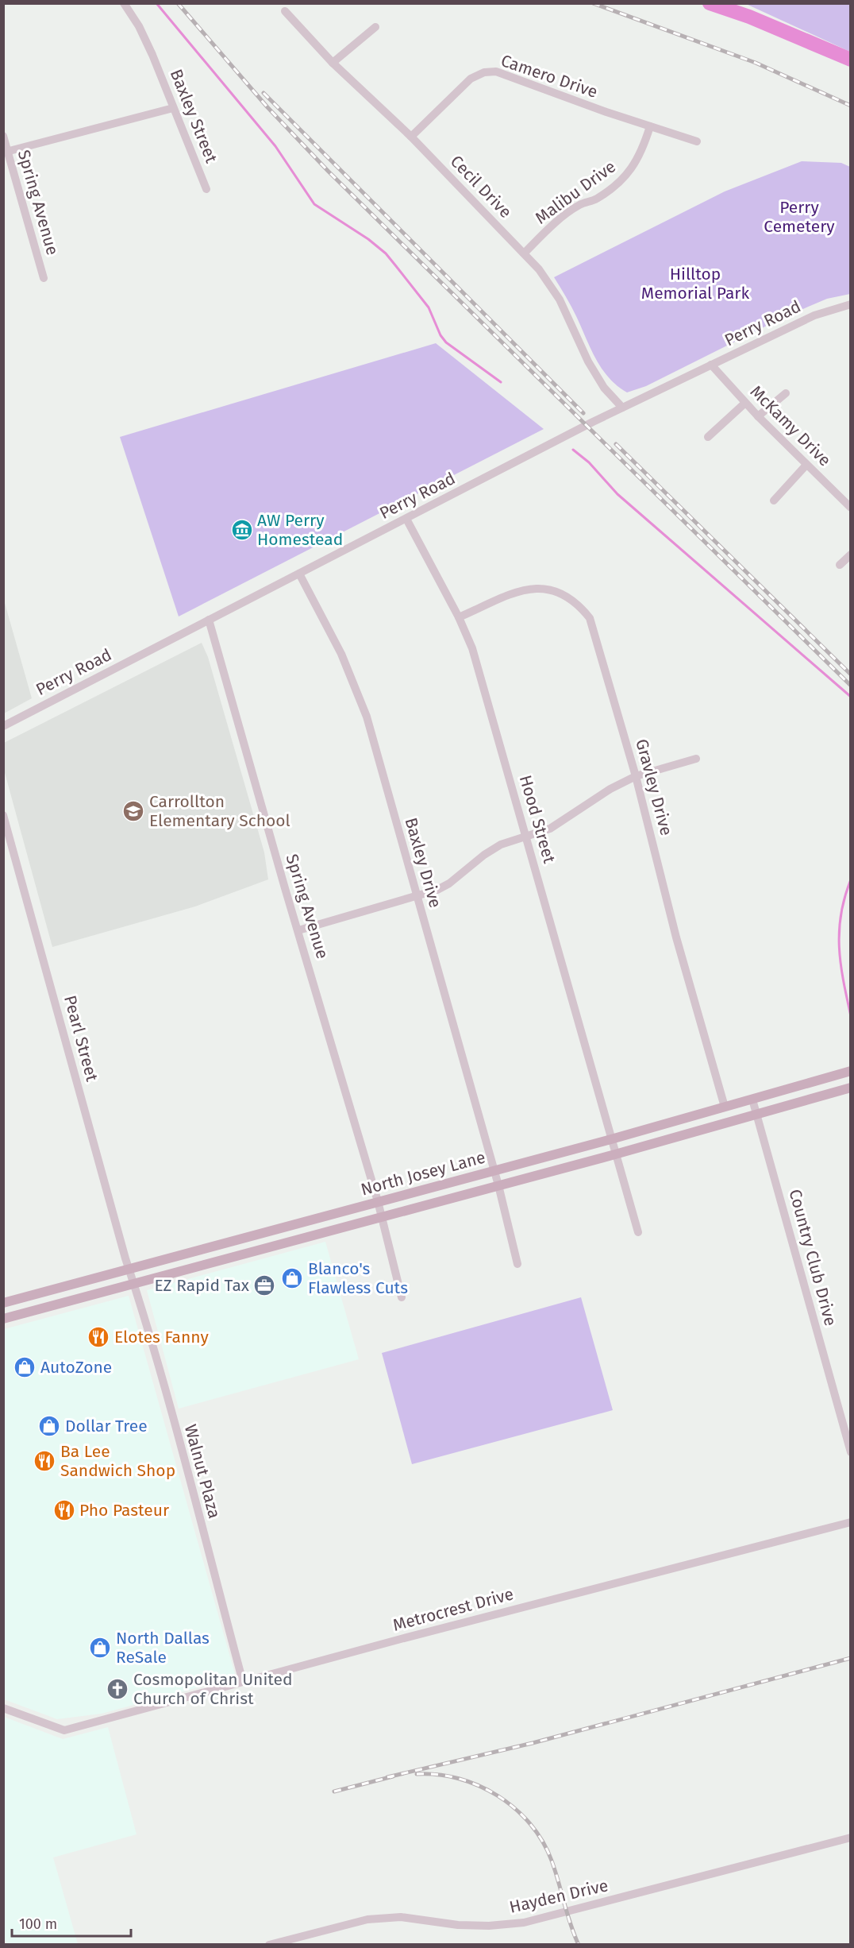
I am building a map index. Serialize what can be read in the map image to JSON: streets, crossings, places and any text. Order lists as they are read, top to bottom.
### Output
{
  "streets": {
    "main road": ["North Josey Lane"],
    "street": [
      "Camero Drive",
      "Baxley Street",
      "Cecil Drive",
      "Malibu Drive",
      "Spring Avenue",
      "Perry Road",
      "McKamy Drive",
      "Gravley Drive",
      "Hood Street",
      "Baxley Drive",
      "Pearl Street",
      "Country Club Drive",
      "Walnut Plaza",
      "Metrocrest Drive",
      "Hayden Drive"
    ]
  },
  "crossings": [
    ["Camero Drive", "Cecil Drive"],
    ["Camero Drive", "Malibu Drive"],
    ["Cecil Drive", "Malibu Drive"],
    ["Cecil Drive", "Perry Road"],
    ["Spring Avenue", "Perry Road"],
    ["Spring Avenue", "North Josey Lane"],
    ["Perry Road", "McKamy Drive"],
    ["Perry Road", "Hood Street"],
    ["Perry Road", "Baxley Drive"],
    ["Gravley Drive", "Hood Street"],
    ["Gravley Drive", "North Josey Lane"],
    ["Hood Street", "North Josey Lane"],
    ["Baxley Drive", "North Josey Lane"],
    ["Pearl Street", "North Josey Lane"],
    ["Pearl Street", "Walnut Plaza"],
    ["North Josey Lane", "Country Club Drive"],
    ["North Josey Lane", "Walnut Plaza"],
    ["Walnut Plaza", "Metrocrest Drive"]
  ],
  "parks": ["Perry Cemetery", "Hilltop Memorial Park"],
  "places": {
    "museum": ["AW Perry Homestead"],
    "school or university": ["Carrollton Elementary School"],
    "shop": [
      "Blanco's Flawless Cuts",
      "AutoZone",
      "Dollar Tree",
      "North Dallas ReSale"
    ],
    "office": ["EZ Rapid Tax"],
    "restaurant": ["Elotes Fanny", "Ba Lee Sandwich Shop", "Pho Pasteur"],
    "church": ["Cosmopolitan United Church of Christ"]
  },
  "scale_bar": "100 m"
}
